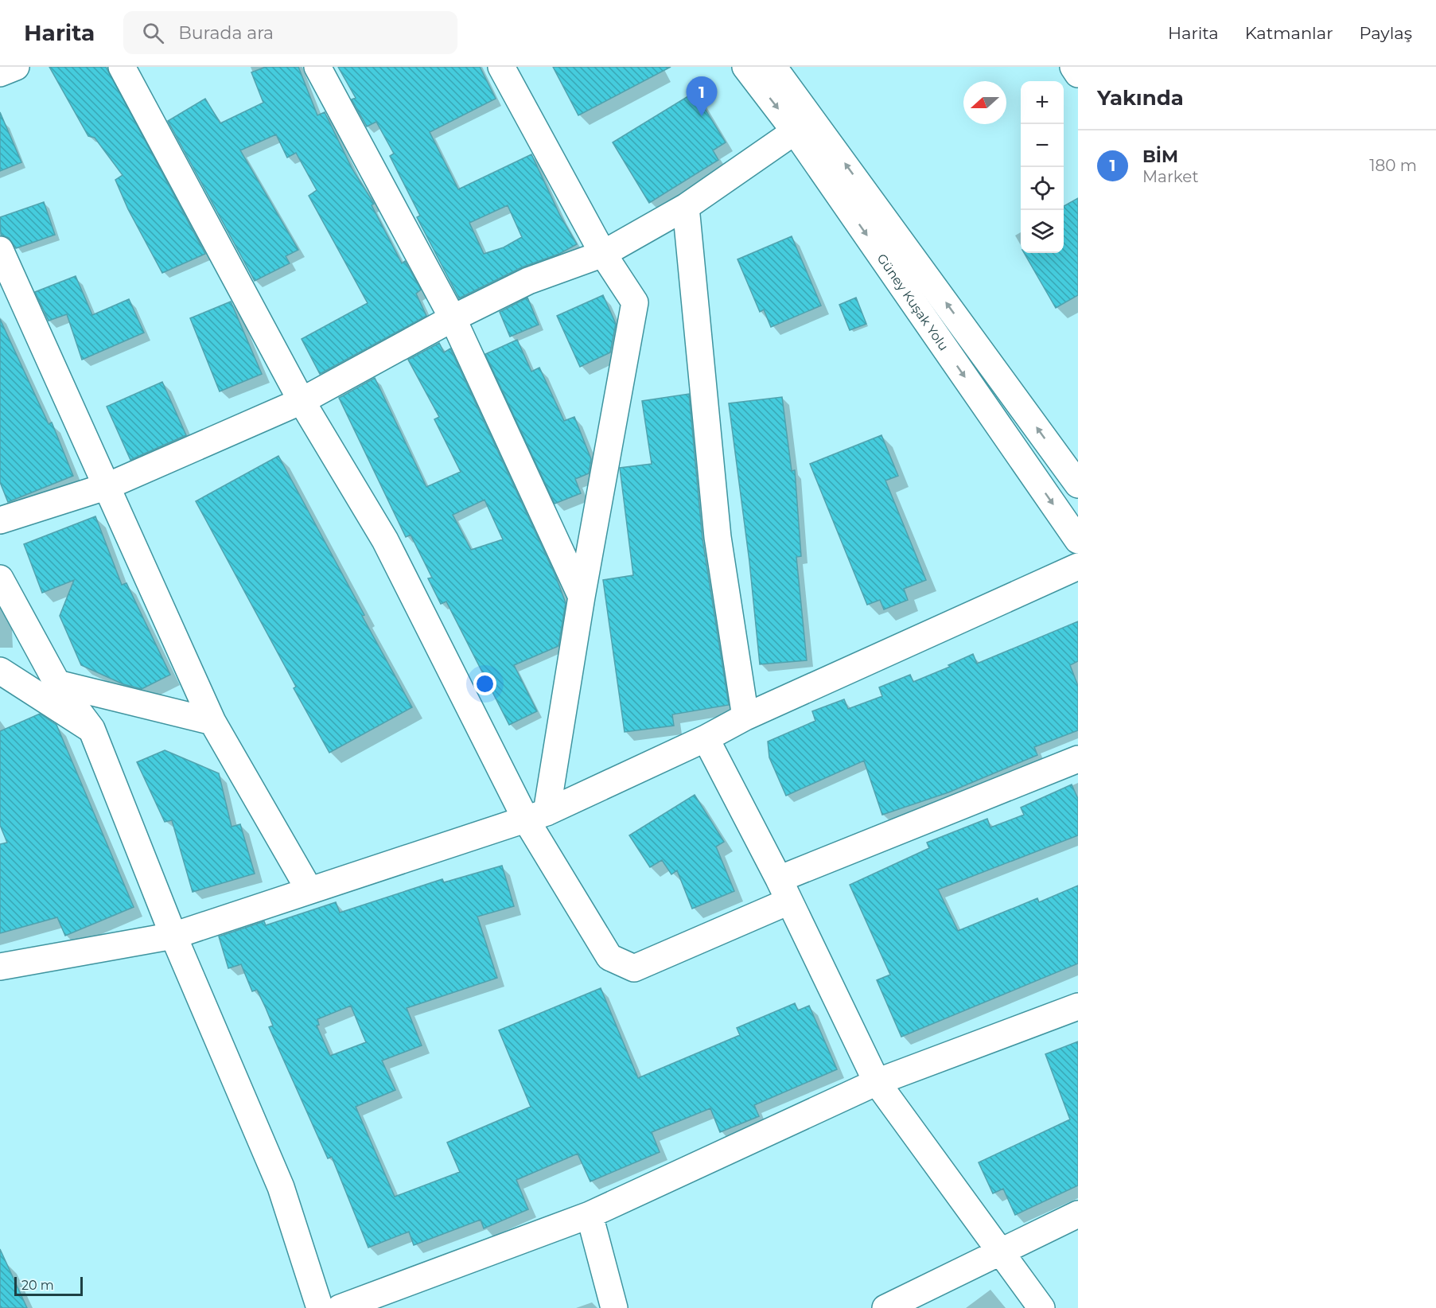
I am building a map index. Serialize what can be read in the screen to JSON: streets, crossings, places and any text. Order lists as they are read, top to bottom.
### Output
{
  "streets": {
    "street": ["Güney Kuşak Yolu"]
  },
  "scale_bar": "20 m",
  "north": "left",
  "page": {
    "header": "Harita",
    "search": "Burada ara",
    "nav": ["Harita", "Katmanlar", "Paylaş"],
    "heading": "Yakında",
    "pins": "1",
    "map_buttons": ["+", "−"],
    "list": [
      {
        "mark": "1",
        "name": "BİM",
        "note": "Market",
        "value": "180 m"
      }
    ],
    "scale": "20 m"
  }
}
